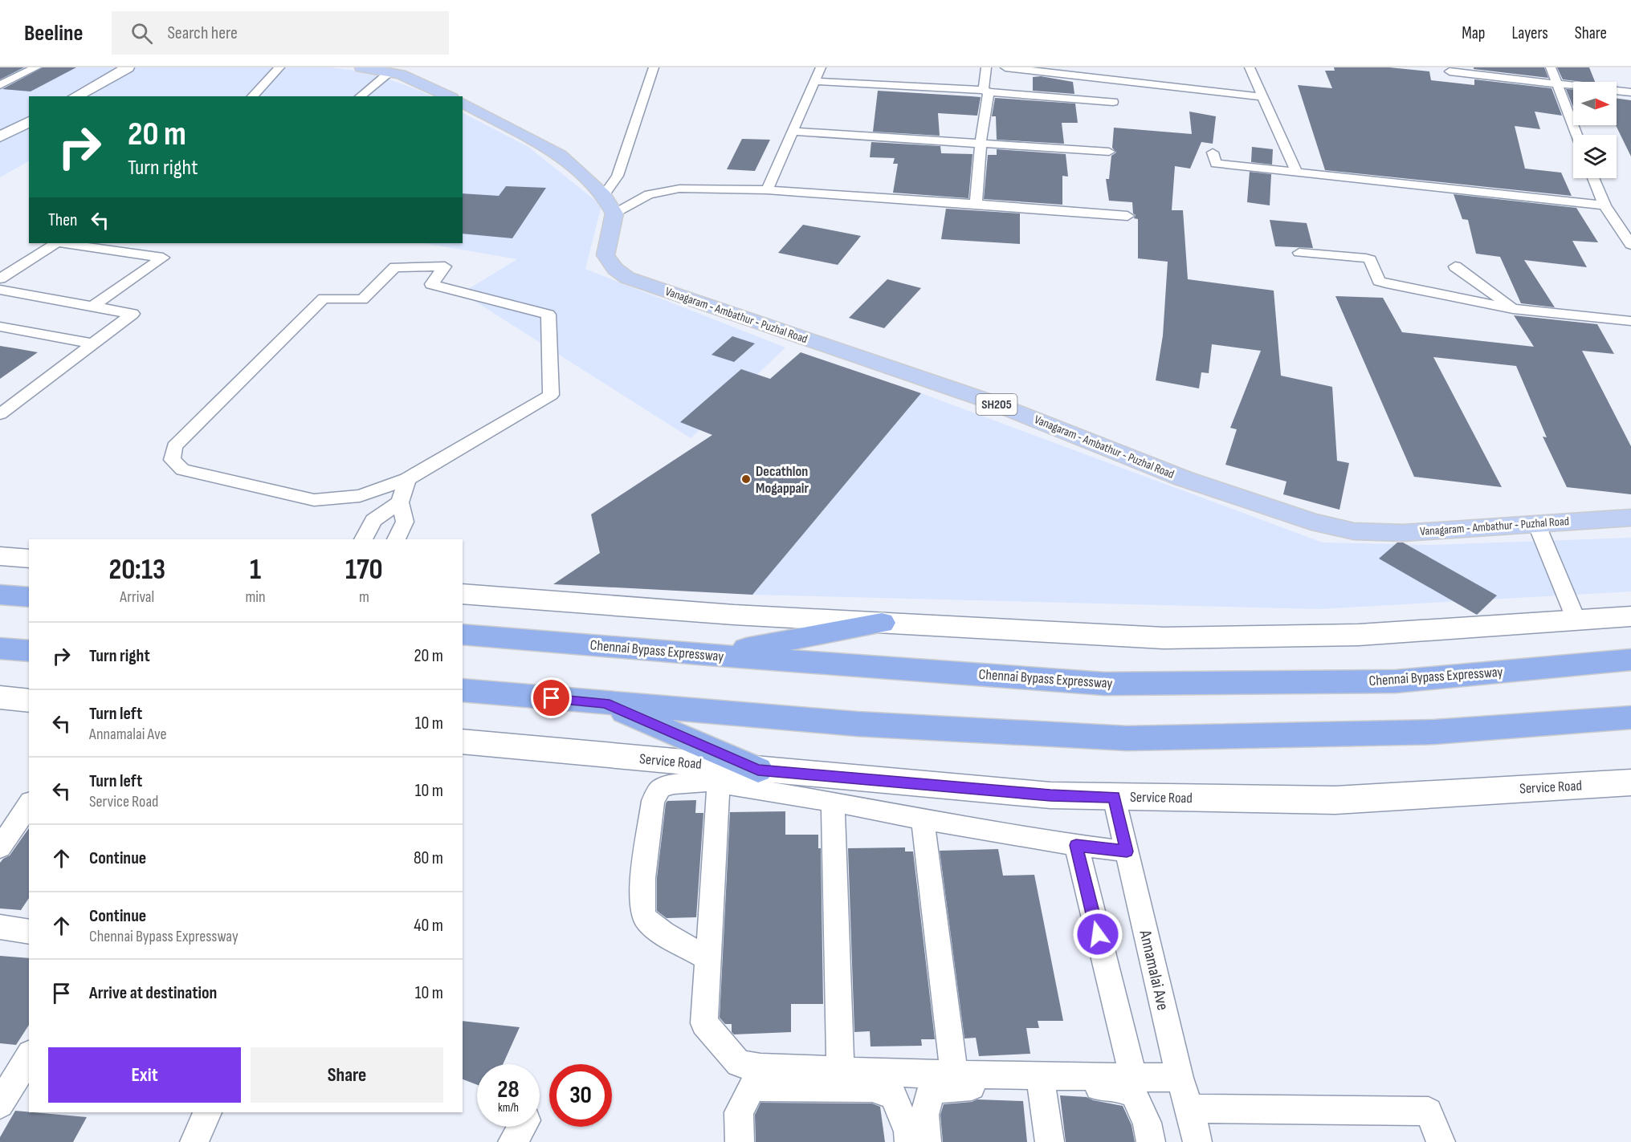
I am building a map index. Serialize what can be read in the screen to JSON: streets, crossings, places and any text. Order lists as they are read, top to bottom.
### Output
{
  "streets": {
    "highway": ["Chennai Bypass Expressway"],
    "main road": ["Vanagaram - Ambathur - Puzhal Road", "SH205"],
    "street": ["Service Road", "Annamalai Ave"]
  },
  "crossings": [
    ["Service Road", "Annamalai Ave"]
  ],
  "places": ["Decathlon Mogappair"],
  "north": "right",
  "page": {
    "header": "Beeline",
    "search": "Search here",
    "nav": ["Map", "Layers", "Share"],
    "turn": ["20 m", "Turn right"],
    "then": "Then",
    "eta": [
      "20:13",
      "Arrival",
      "1",
      "min",
      "170",
      "m"
    ],
    "list": [
      {
        "name": "Turn right",
        "value": "20 m"
      },
      {
        "name": "Turn left",
        "note": "Annamalai Ave",
        "value": "10 m"
      },
      {
        "name": "Turn left",
        "note": "Service Road",
        "value": "10 m"
      },
      {
        "name": "Continue",
        "value": "80 m"
      },
      {
        "name": "Continue",
        "note": "Chennai Bypass Expressway",
        "value": "40 m"
      },
      {
        "name": "Arrive at destination",
        "value": "10 m"
      }
    ],
    "buttons": ["Exit", "Share"],
    "speed": "28 km/h",
    "limit": "30"
  }
}
